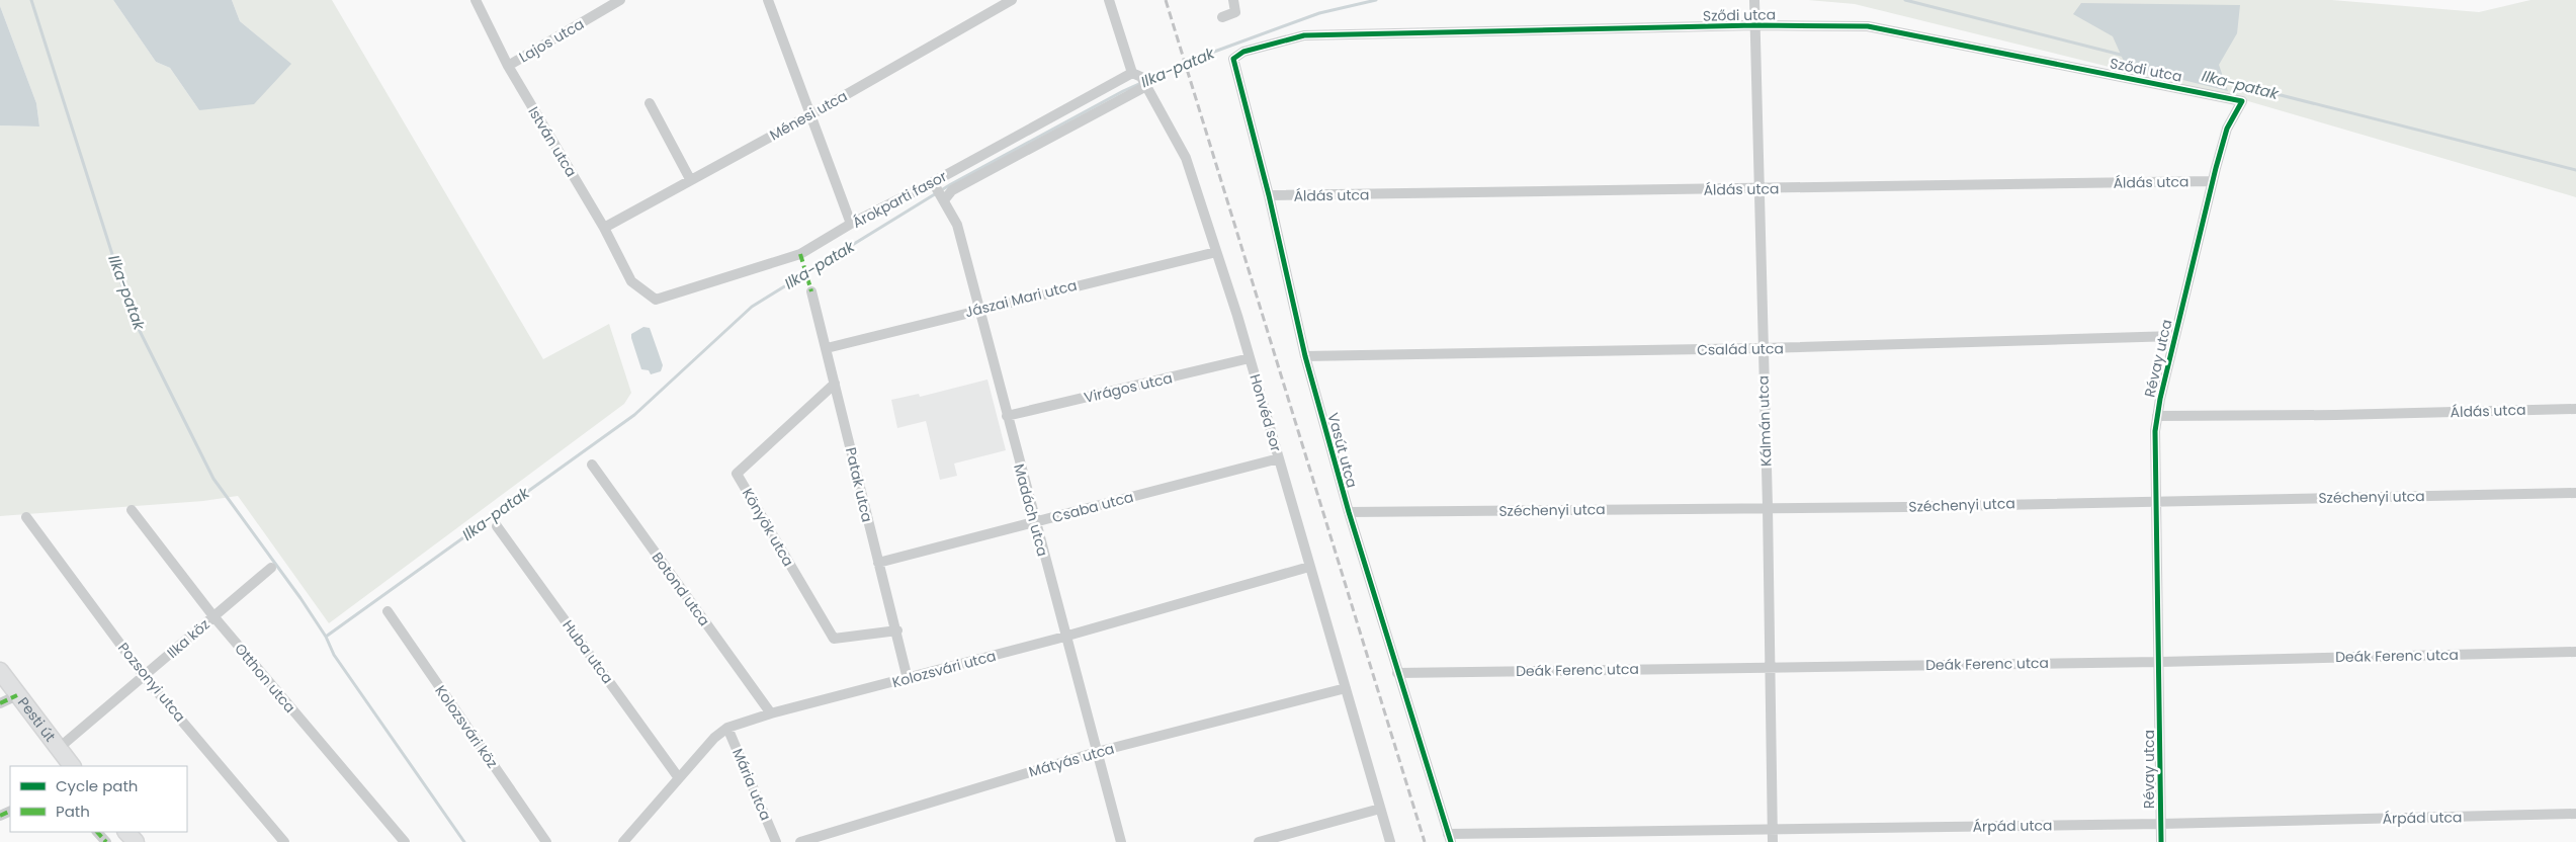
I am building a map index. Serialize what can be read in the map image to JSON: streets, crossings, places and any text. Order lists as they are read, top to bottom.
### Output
{
  "streets": {
    "main road": ["Pesti út"],
    "street": [
      "Sződi utca",
      "Lajos utca",
      "Ménesi utca",
      "István utca",
      "Áldás utca",
      "Árokparti fasor",
      "Jászai Mari utca",
      "Család utca",
      "Révay utca",
      "Virágos utca",
      "Honvéd sor",
      "Kálmán utca",
      "Vasút utca",
      "Patak utca",
      "Széchenyi utca",
      "Csaba utca",
      "Madách utca",
      "Könyök utca",
      "Botond utca",
      "Ilka köz",
      "Huba utca",
      "Deák Ferenc utca",
      "Kolozsvári utca",
      "Otthon utca",
      "Pozsonyi utca",
      "Kolozsvári köz",
      "Mátyás utca",
      "Mária utca",
      "Árpád utca"
    ]
  },
  "crossings": [
    ["Sződi utca", "Révay utca"],
    ["Sződi utca", "Kálmán utca"],
    ["Sződi utca", "Vasút utca"],
    ["Lajos utca", "István utca"],
    ["Ménesi utca", "István utca"],
    ["István utca", "Árokparti fasor"],
    ["Áldás utca", "Révay utca"],
    ["Áldás utca", "Kálmán utca"],
    ["Áldás utca", "Vasút utca"],
    ["Árokparti fasor", "Honvéd sor"],
    ["Árokparti fasor", "Madách utca"],
    ["Jászai Mari utca", "Honvéd sor"],
    ["Jászai Mari utca", "Patak utca"],
    ["Jászai Mari utca", "Madách utca"],
    ["Család utca", "Révay utca"],
    ["Család utca", "Kálmán utca"],
    ["Család utca", "Vasút utca"],
    ["Révay utca", "Széchenyi utca"],
    ["Révay utca", "Deák Ferenc utca"],
    ["Révay utca", "Árpád utca"],
    ["Virágos utca", "Honvéd sor"],
    ["Virágos utca", "Madách utca"],
    ["Honvéd sor", "Csaba utca"],
    ["Honvéd sor", "Kolozsvári utca"],
    ["Honvéd sor", "Mátyás utca"],
    ["Kálmán utca", "Széchenyi utca"],
    ["Kálmán utca", "Deák Ferenc utca"],
    ["Kálmán utca", "Árpád utca"],
    ["Vasút utca", "Széchenyi utca"],
    ["Vasút utca", "Deák Ferenc utca"],
    ["Vasút utca", "Árpád utca"],
    ["Patak utca", "Csaba utca"],
    ["Patak utca", "Könyök utca"],
    ["Patak utca", "Kolozsvári utca"],
    ["Csaba utca", "Madách utca"],
    ["Madách utca", "Kolozsvári utca"],
    ["Madách utca", "Mátyás utca"],
    ["Botond utca", "Kolozsvári utca"],
    ["Ilka köz", "Otthon utca"],
    ["Ilka köz", "Pozsonyi utca"],
    ["Ilka köz", "Pesti út"],
    ["Huba utca", "Kolozsvári utca"],
    ["Kolozsvári utca", "Mária utca"]
  ],
  "water": ["Ilka-patak"],
  "legend": ["Cycle path", "Path"]
}
